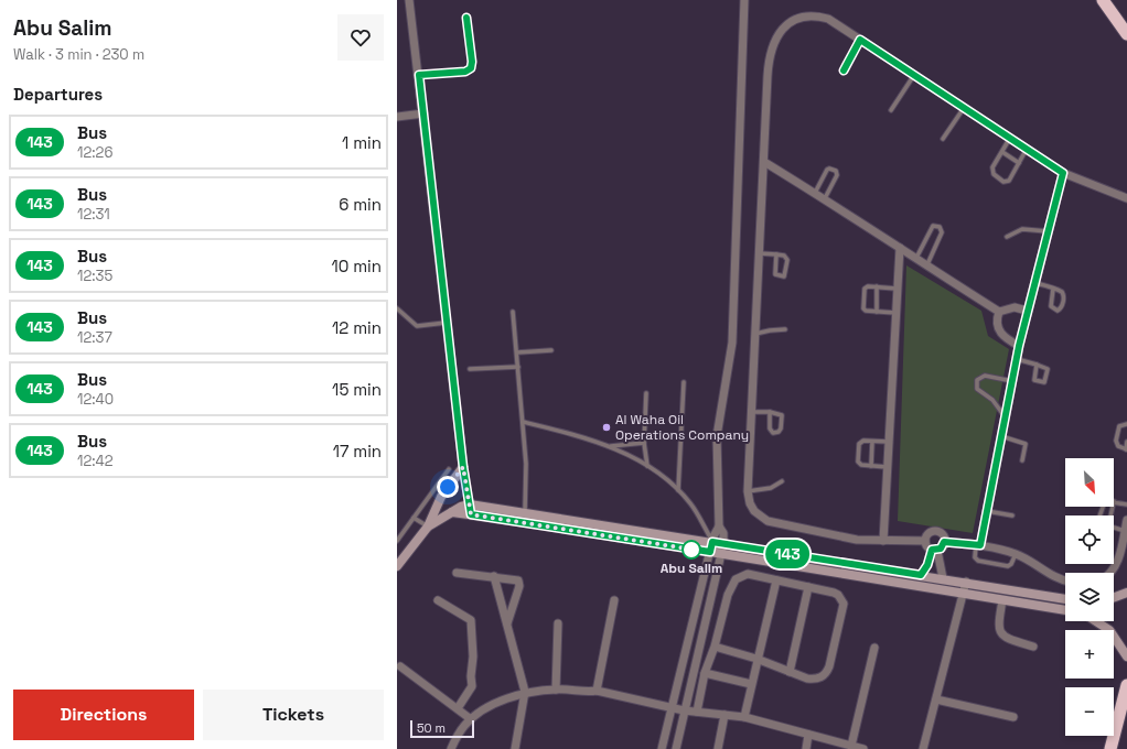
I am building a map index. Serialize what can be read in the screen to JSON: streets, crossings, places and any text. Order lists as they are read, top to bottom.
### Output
{
  "places": ["Al Waha Oil Operations Company", "Abu Salim"],
  "lines": ["bus line 143"],
  "scale_bar": "50 m",
  "north": "bottom right",
  "page": {
    "heading": [
      ["Abu Salim", "Walk · 3 min · 230 m"],
      "Departures"
    ],
    "on_map": "143",
    "list": [
      {
        "mark": "143",
        "name": "Bus",
        "note": "12:26",
        "value": "1 min"
      },
      {
        "mark": "143",
        "name": "Bus",
        "note": "12:31",
        "value": "6 min"
      },
      {
        "mark": "143",
        "name": "Bus",
        "note": "12:35",
        "value": "10 min"
      },
      {
        "mark": "143",
        "name": "Bus",
        "note": "12:37",
        "value": "12 min"
      },
      {
        "mark": "143",
        "name": "Bus",
        "note": "12:40",
        "value": "15 min"
      },
      {
        "mark": "143",
        "name": "Bus",
        "note": "12:42",
        "value": "17 min"
      }
    ],
    "map_buttons": ["+", "−"],
    "buttons": ["Directions", "Tickets"],
    "scale": "50 m"
  }
}
